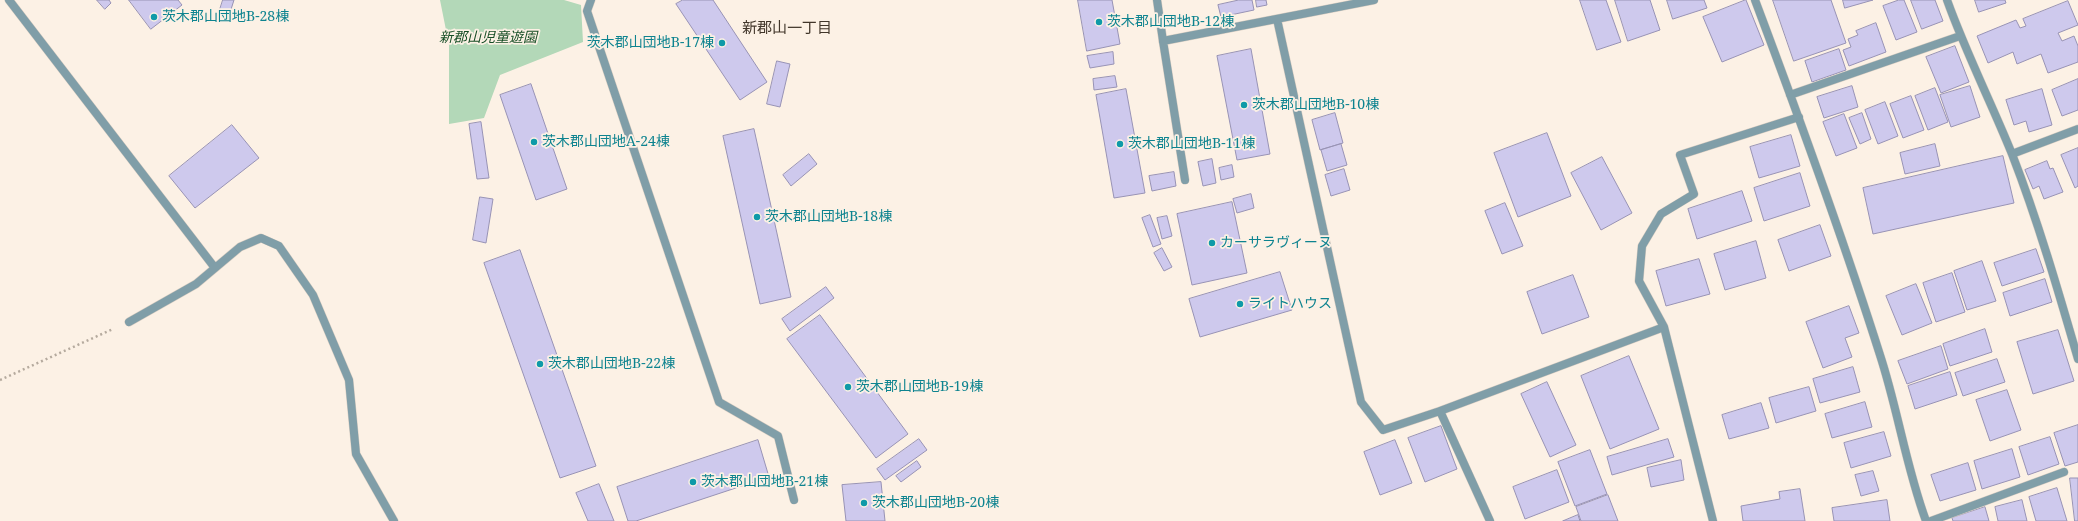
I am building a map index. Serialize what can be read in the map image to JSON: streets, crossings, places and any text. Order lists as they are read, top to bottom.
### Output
{
  "districts": ["新郡山一丁目"],
  "parks": ["新郡山児童遊園"],
  "places": [
    "茨木郡山団地B-28棟",
    "茨木郡山団地B-12棟",
    "茨木郡山団地B-17棟",
    "茨木郡山団地B-10棟",
    "茨木郡山団地A-24棟",
    "茨木郡山団地B-11棟",
    "茨木郡山団地B-18棟",
    "カーサラヴィーヌ",
    "ライトハウス",
    "茨木郡山団地B-22棟",
    "茨木郡山団地B-19棟",
    "茨木郡山団地B-21棟",
    "茨木郡山団地B-20棟"
  ]
}
